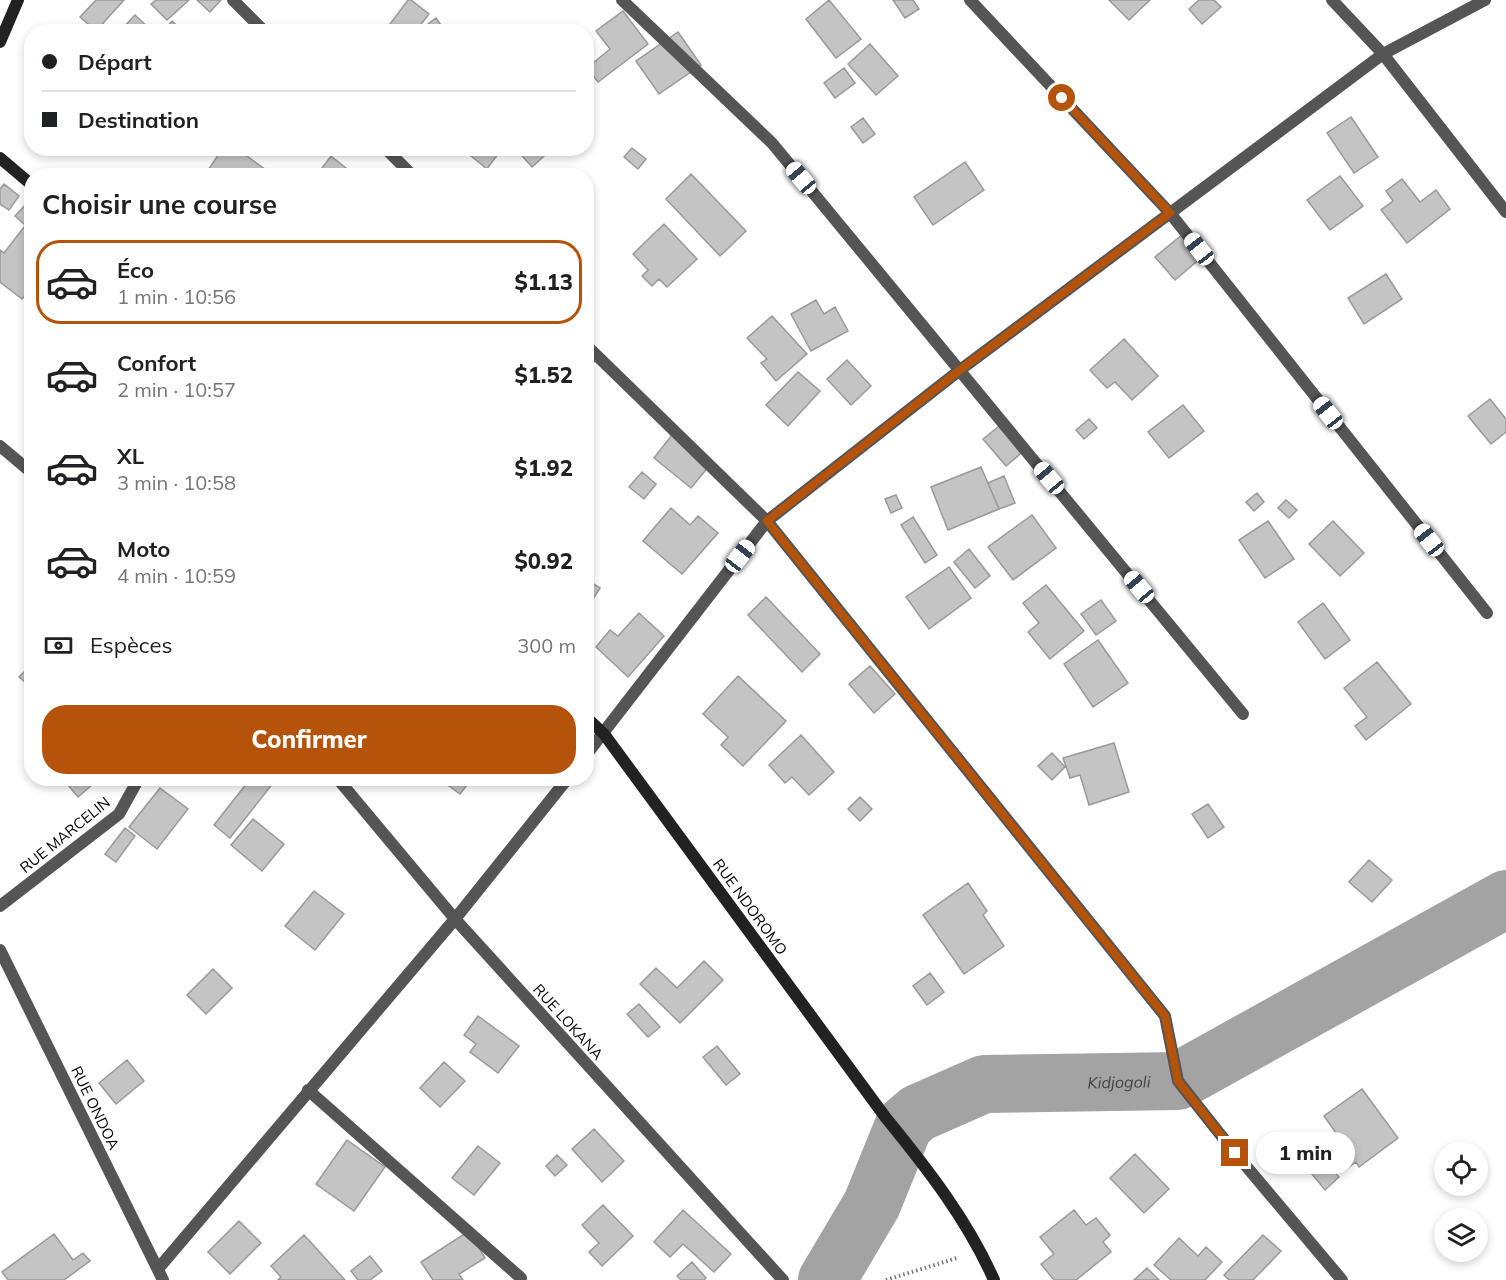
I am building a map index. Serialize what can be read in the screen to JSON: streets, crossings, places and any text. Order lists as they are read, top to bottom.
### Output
{
  "streets": {
    "street": [
      "RUE MARCELIN",
      "RUE NDOROMO",
      "RUE LOKANA",
      "RUE ONDOA"
    ]
  },
  "water": ["Kidjogoli"],
  "page": {
    "banner": ["Départ", "Destination"],
    "heading": "Choisir une course",
    "list": [
      {
        "name": "Éco",
        "note": "1 min · 10:56",
        "value": "$1.13"
      },
      {
        "name": "Confort",
        "note": "2 min · 10:57",
        "value": "$1.52"
      },
      {
        "name": "XL",
        "note": "3 min · 10:58",
        "value": "$1.92"
      },
      {
        "name": "Moto",
        "note": "4 min · 10:59",
        "value": "$0.92"
      }
    ],
    "pay": ["Espèces", "300 m"],
    "buttons": "Confirmer",
    "bubble": "1 min"
  }
}
